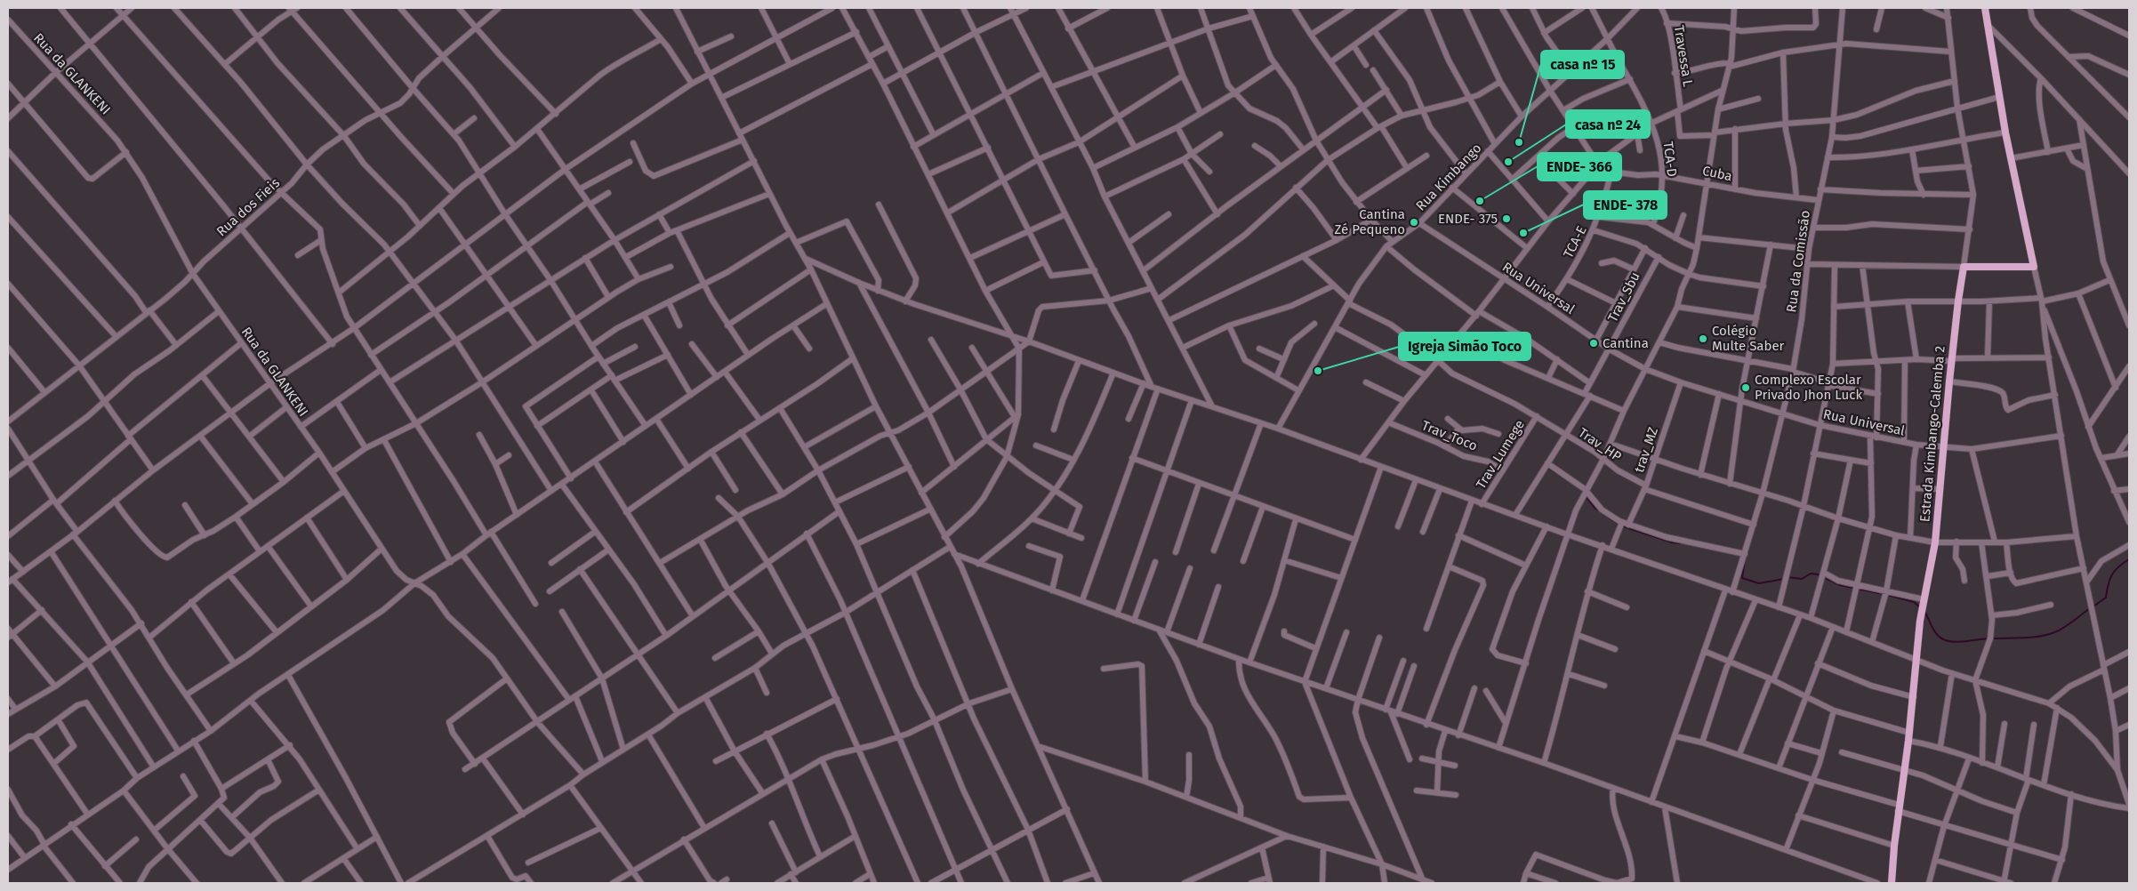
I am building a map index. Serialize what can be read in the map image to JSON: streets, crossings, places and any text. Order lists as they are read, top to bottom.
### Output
{
  "streets": {
    "main road": ["Estrada Kimbango-Calemba 2"],
    "street": [
      "Travessa L",
      "Rua da GLANKENI",
      "TCA-D",
      "Cuba",
      "Rua Kimbango",
      "Rua dos Fieis",
      "TCA-E",
      "Rua da Comissão",
      "Rua Universal",
      "Trav_Sbu",
      "Trav_Toco",
      "Trav_HP",
      "trav_MZ",
      "Trav_Lumege"
    ]
  },
  "crossings": [
    ["Rua da GLANKENI", "Rua dos Fieis"],
    ["TCA-D", "Cuba"],
    ["TCA-D", "Rua Kimbango"],
    ["Cuba", "TCA-E"],
    ["Cuba", "Rua da Comissão"],
    ["Rua Kimbango", "Rua Universal"],
    ["Rua Kimbango", "Trav_HP"],
    ["TCA-E", "Rua Universal"],
    ["Rua da Comissão", "Rua Universal"],
    ["Rua da Comissão", "Trav_HP"],
    ["Rua Universal", "Trav_Sbu"],
    ["Rua Universal", "Estrada Kimbango-Calemba 2"],
    ["Rua Universal", "trav_MZ"],
    ["Trav_Sbu", "Trav_HP"],
    ["Trav_Toco", "Trav_Lumege"],
    ["Trav_HP", "trav_MZ"],
    ["Trav_HP", "Trav_Lumege"]
  ],
  "places": [
    "casa nº 15",
    "casa nº 24",
    "ENDE- 366",
    "ENDE- 375",
    "Cantina Zé Pequeno",
    "ENDE- 378",
    "Colégio Multe Saber",
    "Cantina",
    "Igreja Simão Toco",
    "Complexo Escolar Privado Jhon Luck"
  ]
}
